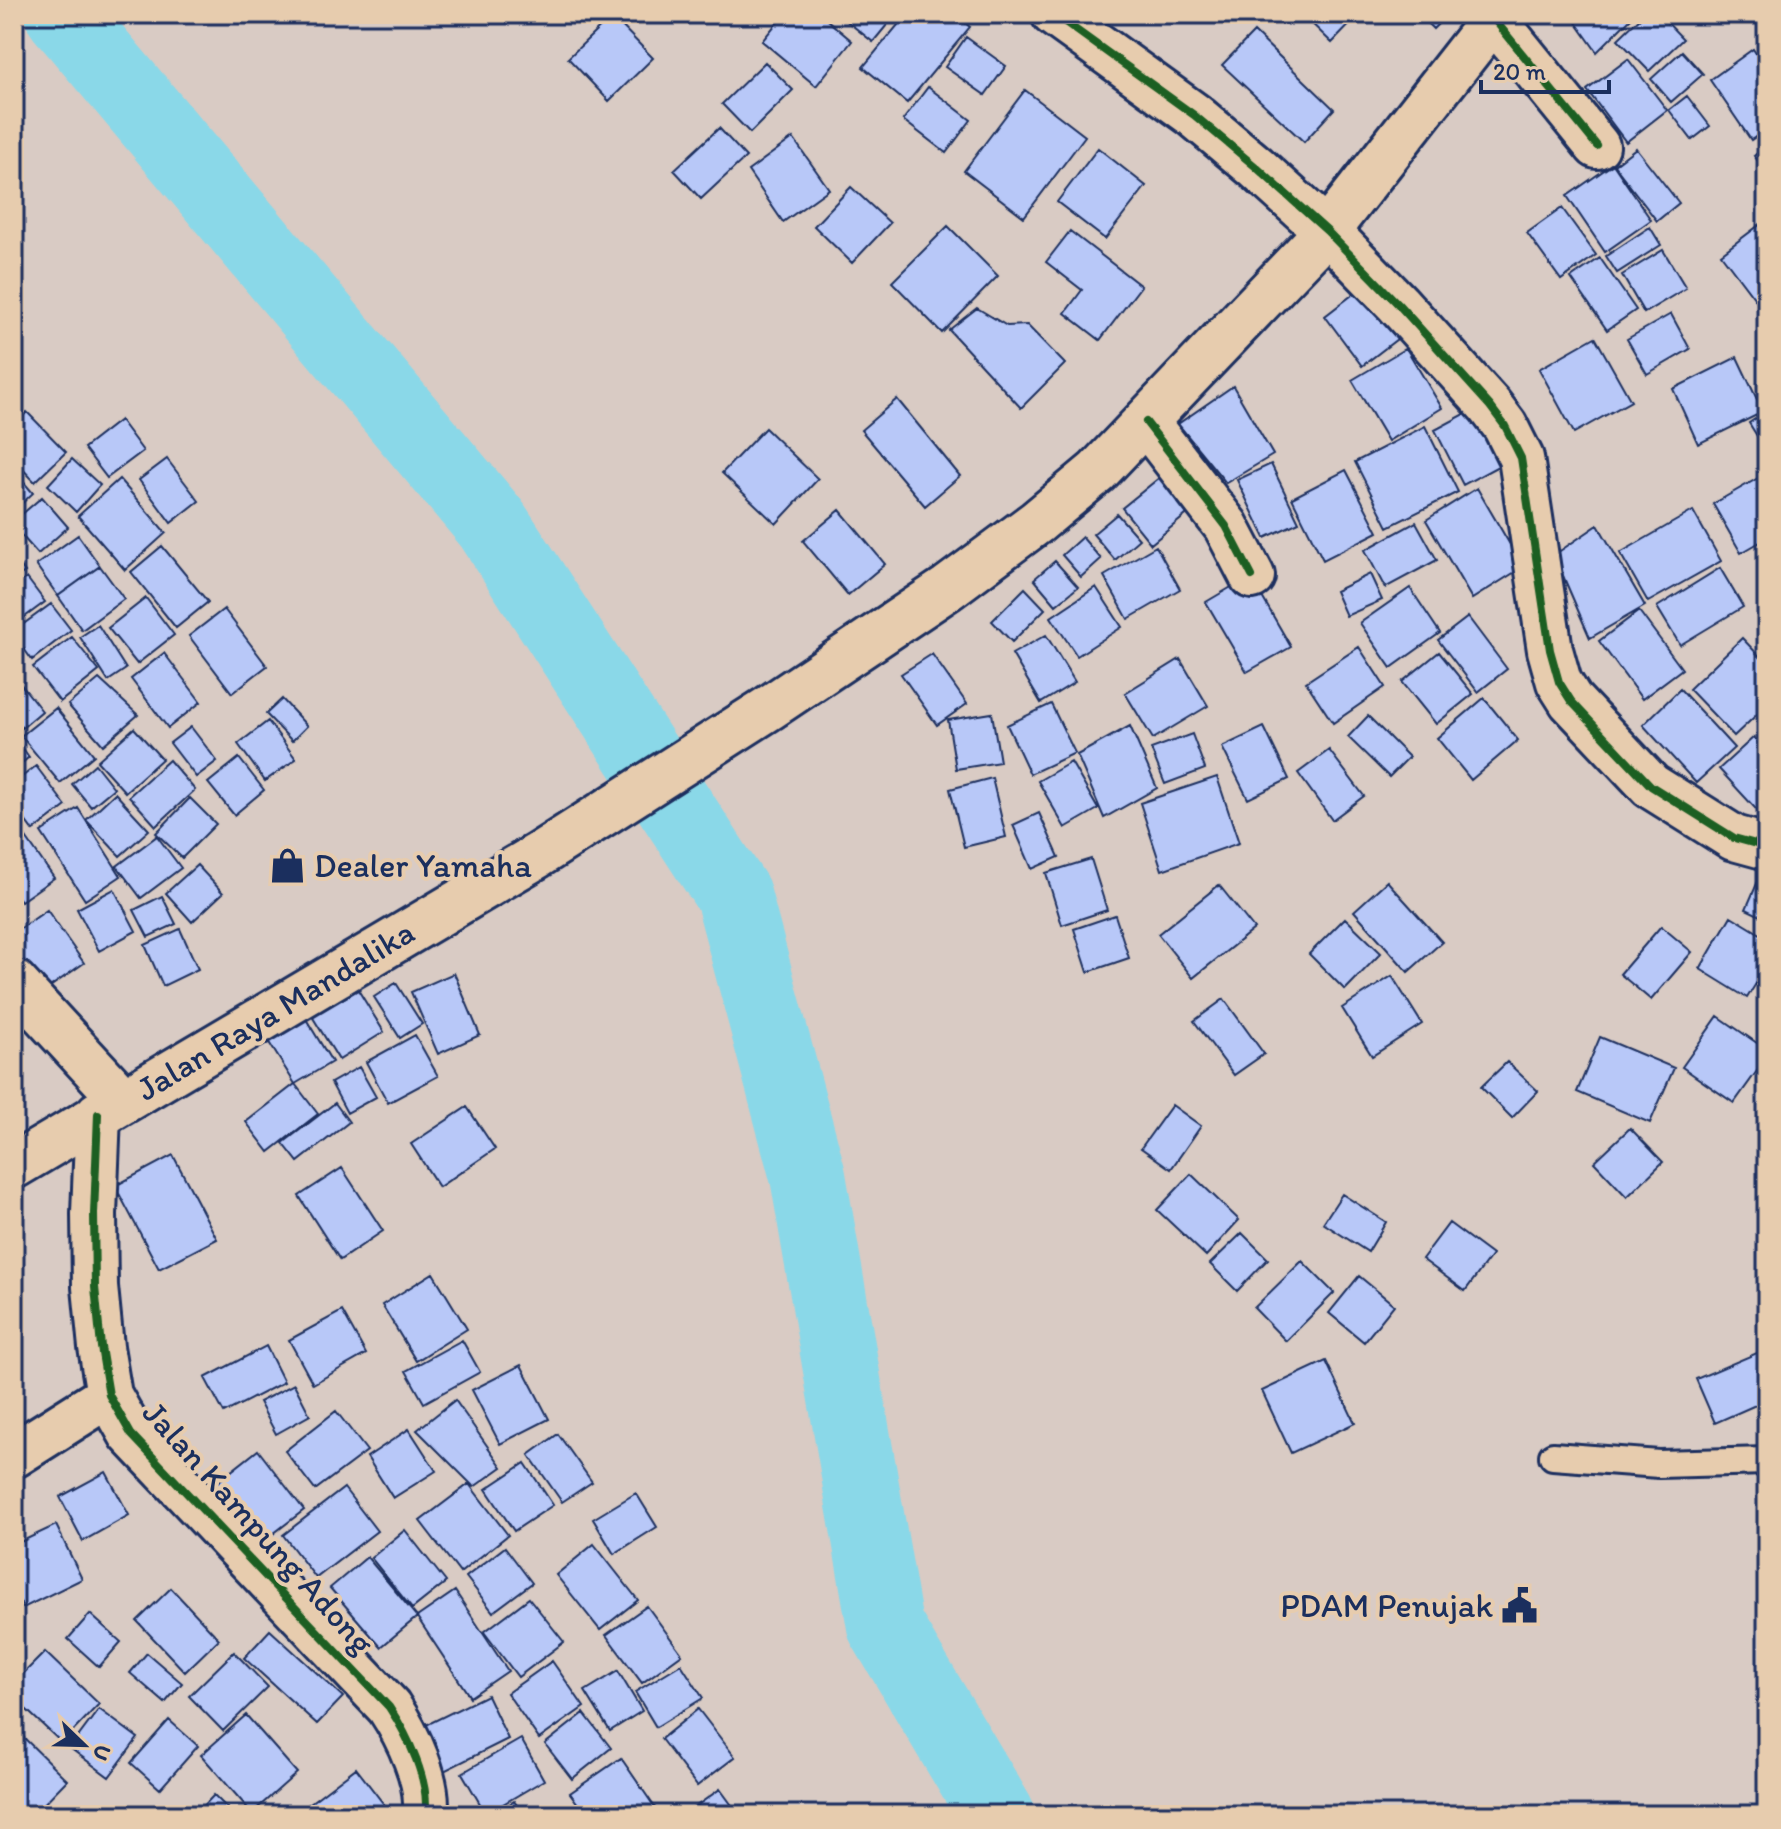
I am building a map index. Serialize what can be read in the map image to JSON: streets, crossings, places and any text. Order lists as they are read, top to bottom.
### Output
{
  "streets": {
    "street": ["Jalan Raya Mandalika", "Jalan Kampung Adong"]
  },
  "crossings": [
    ["Jalan Raya Mandalika", "Jalan Kampung Adong"]
  ],
  "places": {
    "shop": ["Dealer Yamaha"],
    "public building": ["PDAM Penujak"]
  },
  "scale_bar": "20 m",
  "north": "bottom right"
}
